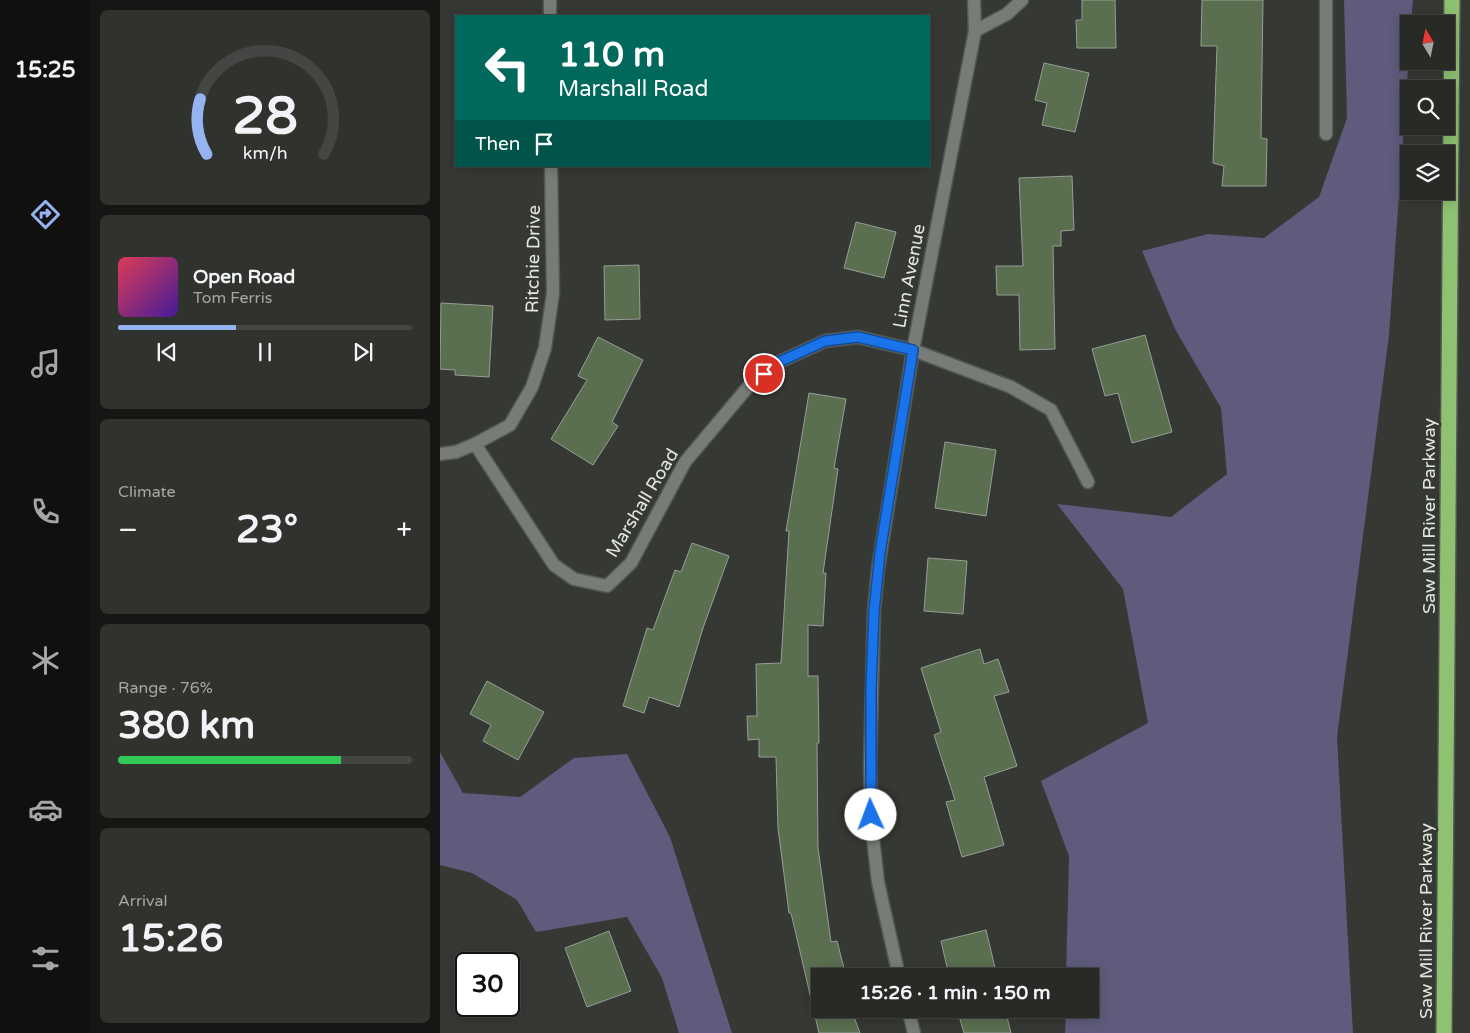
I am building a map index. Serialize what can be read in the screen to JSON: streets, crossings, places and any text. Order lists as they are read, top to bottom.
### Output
{
  "streets": {
    "highway": ["Saw Mill River Parkway"],
    "street": ["Ritchie Drive", "Linn Avenue", "Marshall Road"]
  },
  "crossings": [
    ["Ritchie Drive", "Marshall Road"],
    ["Linn Avenue", "Marshall Road"]
  ],
  "north": "top",
  "page": {
    "tabs": "15:25",
    "turn": ["110 m", "Marshall Road"],
    "then": "Then",
    "song": ["Open Road", "Tom Ferris"],
    "tile": [
      "Climate",
      ["Range · 76%", "380 km"],
      ["Arrival", "15:26"]
    ],
    "heat": ["−", "23°", "+"],
    "limit": "30",
    "trip": "15:26 · 1 min · 150 m",
    "gauge": ["28", "km/h"]
  }
}
